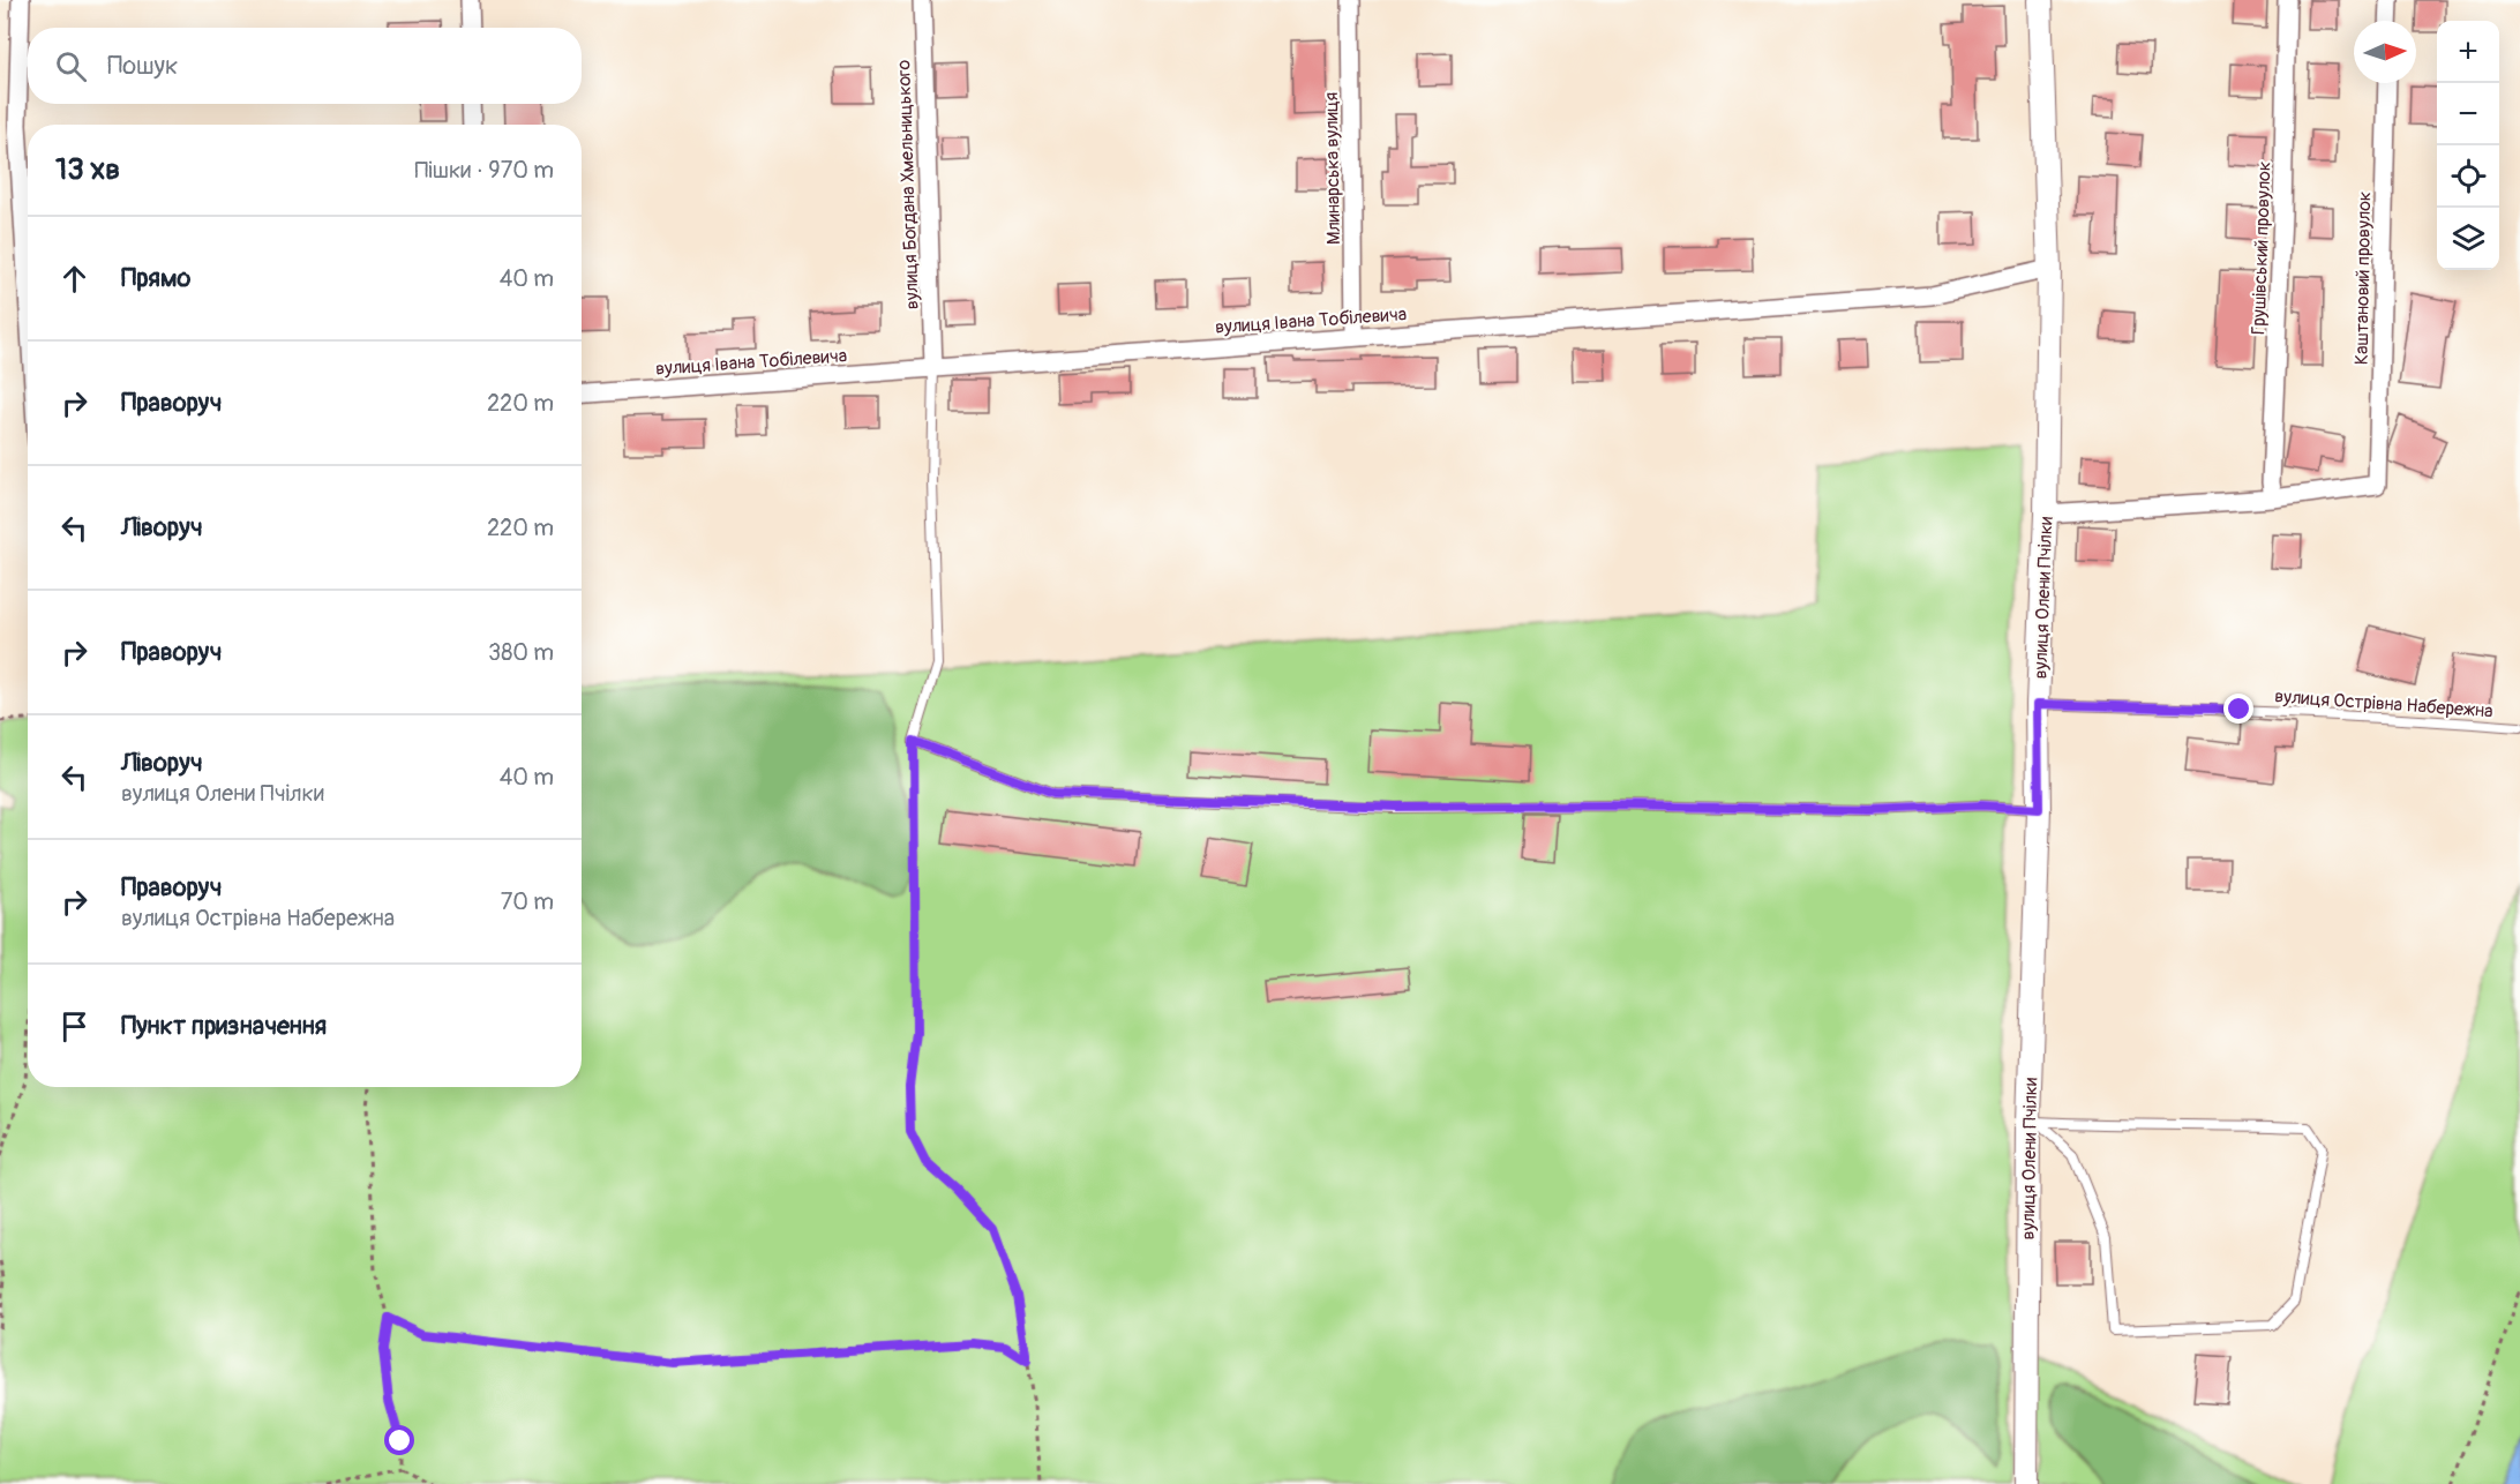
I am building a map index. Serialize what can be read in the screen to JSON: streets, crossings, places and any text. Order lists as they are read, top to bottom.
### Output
{
  "streets": {
    "street": [
      "Млинарська вулиця",
      "вулиця Богдана Хмельницького",
      "Грушівський провулок",
      "Каштановий провулок",
      "вулиця Івана Тобілевича",
      "вулиця Олени Пчілки"
    ],
    "lane": ["вулиця Острівна Набережна"]
  },
  "crossings": [
    ["Млинарська вулиця", "вулиця Івана Тобілевича"],
    ["вулиця Богдана Хмельницького", "вулиця Івана Тобілевича"],
    ["Грушівський провулок", "Каштановий провулок"],
    ["вулиця Івана Тобілевича", "вулиця Олени Пчілки"],
    ["вулиця Олени Пчілки", "вулиця Острівна Набережна"]
  ],
  "north": "right",
  "page": {
    "map_buttons": ["+", "−"],
    "search": "Пошук",
    "heading": ["13 хв", "Пішки · 970 m"],
    "list": [
      ["Прямо", "40 m"],
      ["Праворуч", "220 m"],
      ["Ліворуч", "220 m"],
      ["Праворуч", "380 m"],
      ["Ліворуч", "вулиця Олени Пчілки", "40 m"],
      ["Праворуч", "вулиця Острівна Набережна", "70 m"],
      "Пункт призначення"
    ]
  }
}
